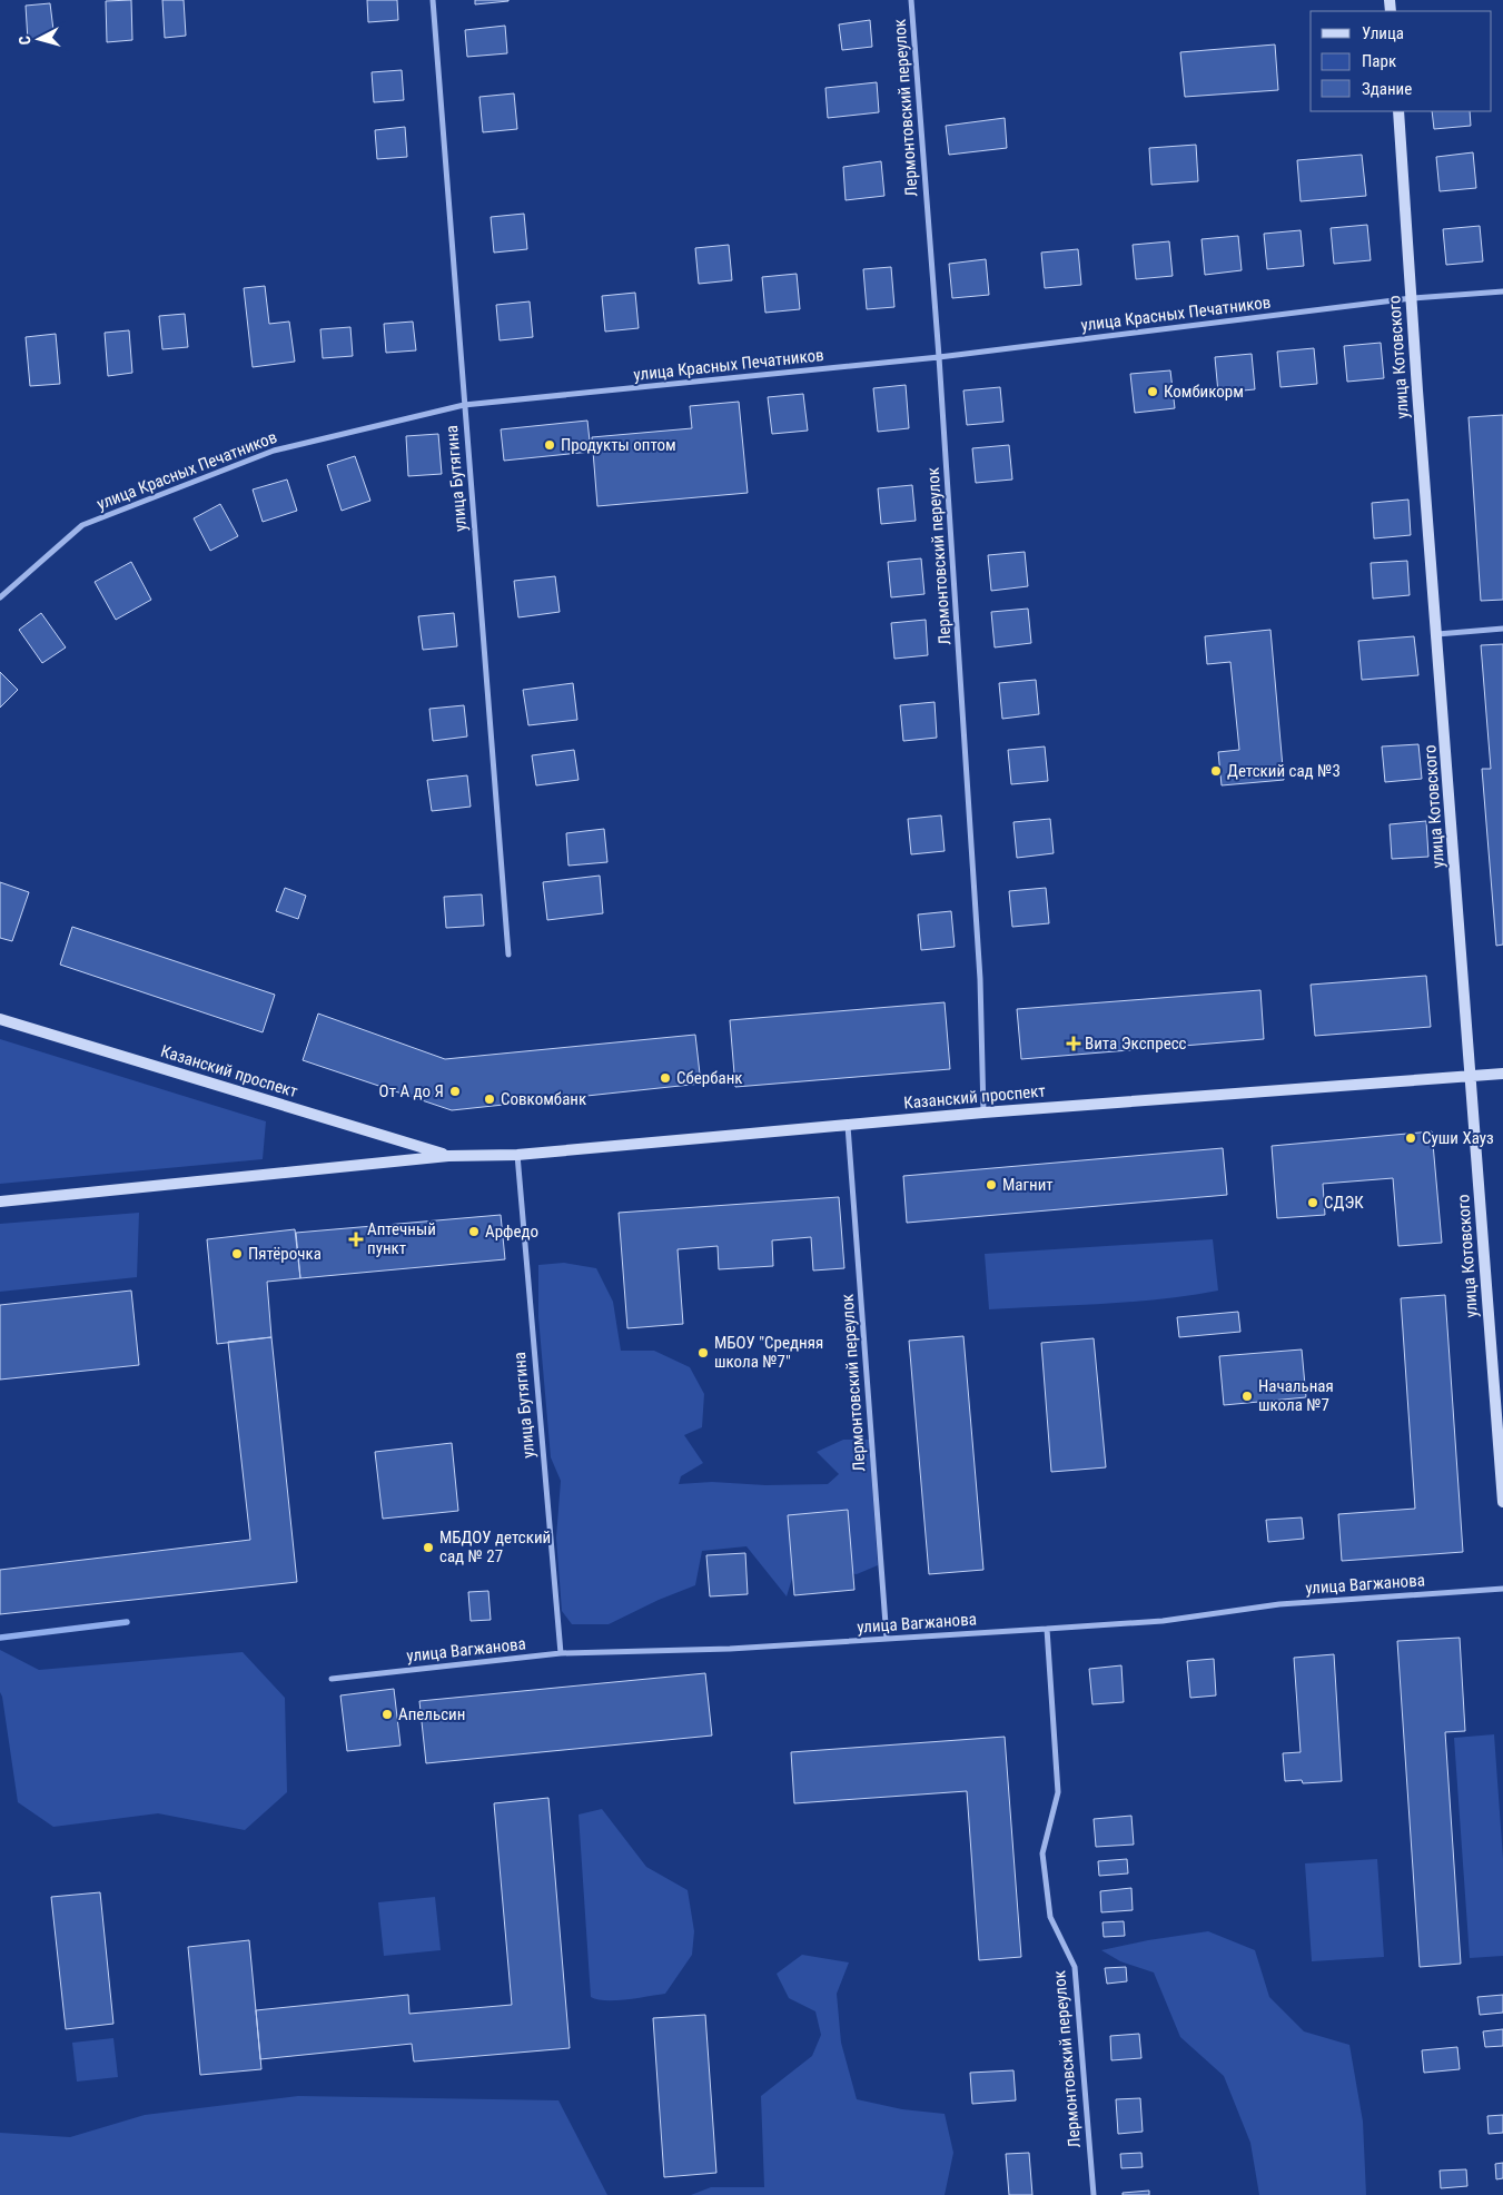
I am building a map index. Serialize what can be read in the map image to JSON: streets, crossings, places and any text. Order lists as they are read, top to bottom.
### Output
{
  "streets": {
    "street": [
      "Лермонтовский переулок",
      "улица Красных Печатников",
      "улица Котовского",
      "улица Бутягина",
      "Казанский проспект",
      "улица Вагжанова"
    ]
  },
  "crossings": [
    ["Лермонтовский переулок", "улица Красных Печатников"],
    ["Лермонтовский переулок", "Казанский проспект"],
    ["Лермонтовский переулок", "улица Вагжанова"],
    ["улица Красных Печатников", "улица Котовского"],
    ["улица Красных Печатников", "улица Бутягина"],
    ["улица Котовского", "Казанский проспект"],
    ["улица Бутягина", "Казанский проспект"],
    ["улица Бутягина", "улица Вагжанова"]
  ],
  "places": {
    "other": [
      "Комбикорм",
      "Продукты оптом",
      "Детский сад №3",
      "Сбербанк",
      "От А до Я",
      "Совкомбанк",
      "Суши Хауз",
      "Магнит",
      "СДЭК",
      "Арфедо",
      "Пятёрочка",
      "МБОУ \"Средняя школа №7\"",
      "Начальная школа №7",
      "МБДОУ детский сад № 27",
      "Апельсин"
    ],
    "health": ["Вита Экспресс", "Аптечный пункт"]
  },
  "legend": ["Улица", "Парк", "Здание"],
  "north": "left"
}
